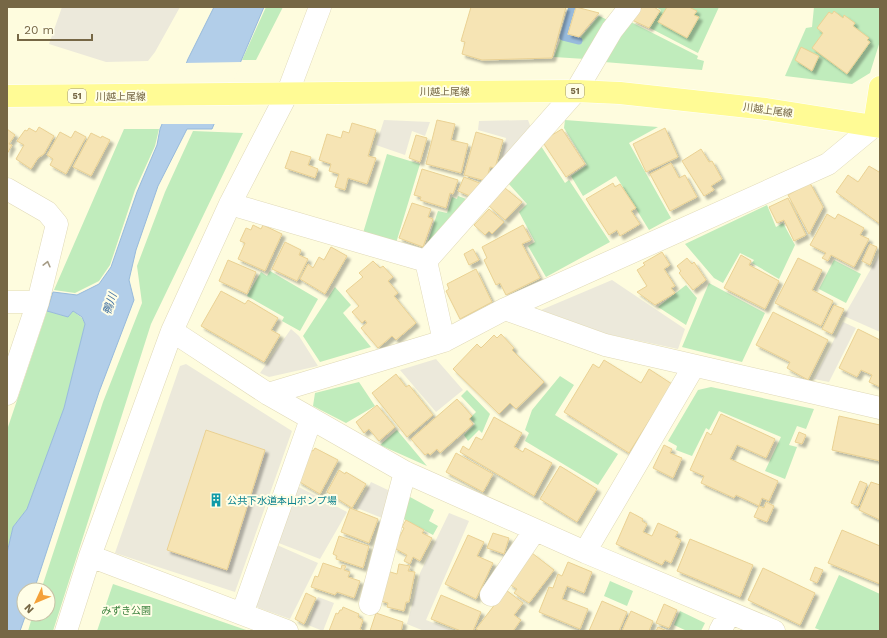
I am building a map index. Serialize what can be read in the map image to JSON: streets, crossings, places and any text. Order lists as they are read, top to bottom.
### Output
{
  "streets": {
    "main road": ["川越上尾線", "51"]
  },
  "water": ["鴨川"],
  "parks": ["みずき公園"],
  "places": {
    "building": ["公共下水道本山ポンプ場"]
  },
  "scale_bar": "20 m",
  "north": "bottom left"
}
